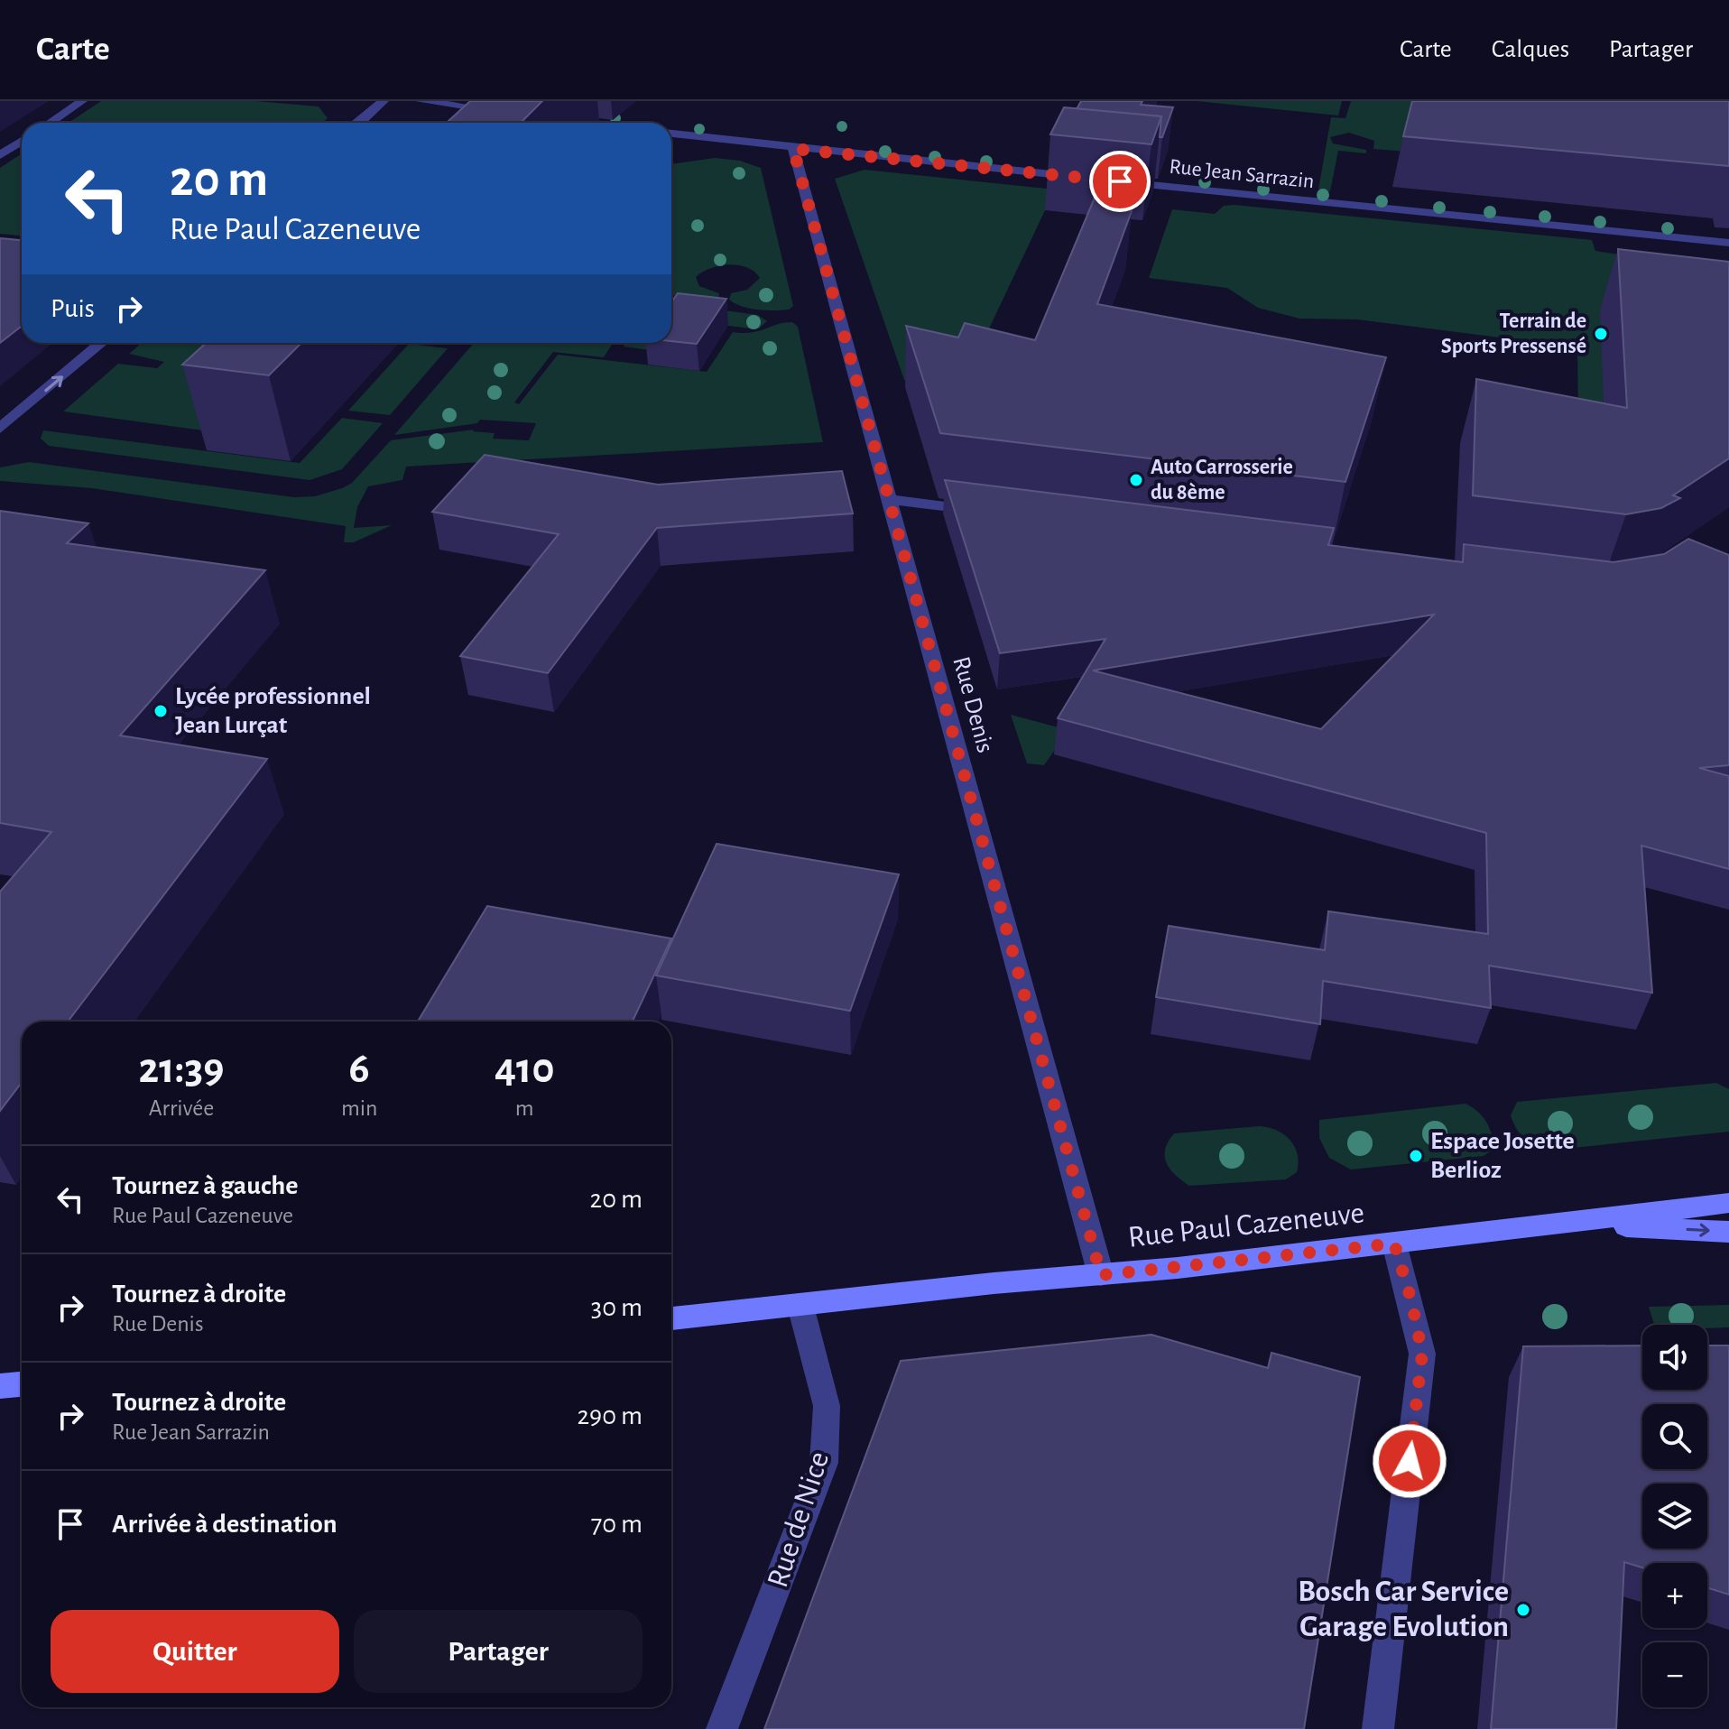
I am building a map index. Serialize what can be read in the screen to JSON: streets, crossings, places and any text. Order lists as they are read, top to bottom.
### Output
{
  "streets": {
    "street": [
      "Rue Jean Sarrazin",
      "Rue Denis",
      "Rue Paul Cazeneuve",
      "Rue de Nice"
    ]
  },
  "crossings": [
    ["Rue Denis", "Rue Paul Cazeneuve"],
    ["Rue Paul Cazeneuve", "Rue de Nice"]
  ],
  "places": [
    "Terrain de Sports Pressensé",
    "Auto Carrosserie du 8ème",
    "Lycée professionnel Jean Lurçat",
    "Espace Josette Berlioz",
    "Bosch Car Service Garage Evolution"
  ],
  "page": {
    "header": "Carte",
    "nav": ["Carte", "Calques", "Partager"],
    "turn": ["20 m", "Rue Paul Cazeneuve"],
    "then": "Puis",
    "eta": [
      "21:39",
      "Arrivée",
      "6",
      "min",
      "410",
      "m"
    ],
    "list": [
      {
        "name": "Tournez à gauche",
        "note": "Rue Paul Cazeneuve",
        "value": "20 m"
      },
      {
        "name": "Tournez à droite",
        "note": "Rue Denis",
        "value": "30 m"
      },
      {
        "name": "Tournez à droite",
        "note": "Rue Jean Sarrazin",
        "value": "290 m"
      },
      {
        "name": "Arrivée à destination",
        "value": "70 m"
      }
    ],
    "map_buttons": ["+", "−"],
    "buttons": ["Quitter", "Partager"]
  }
}
